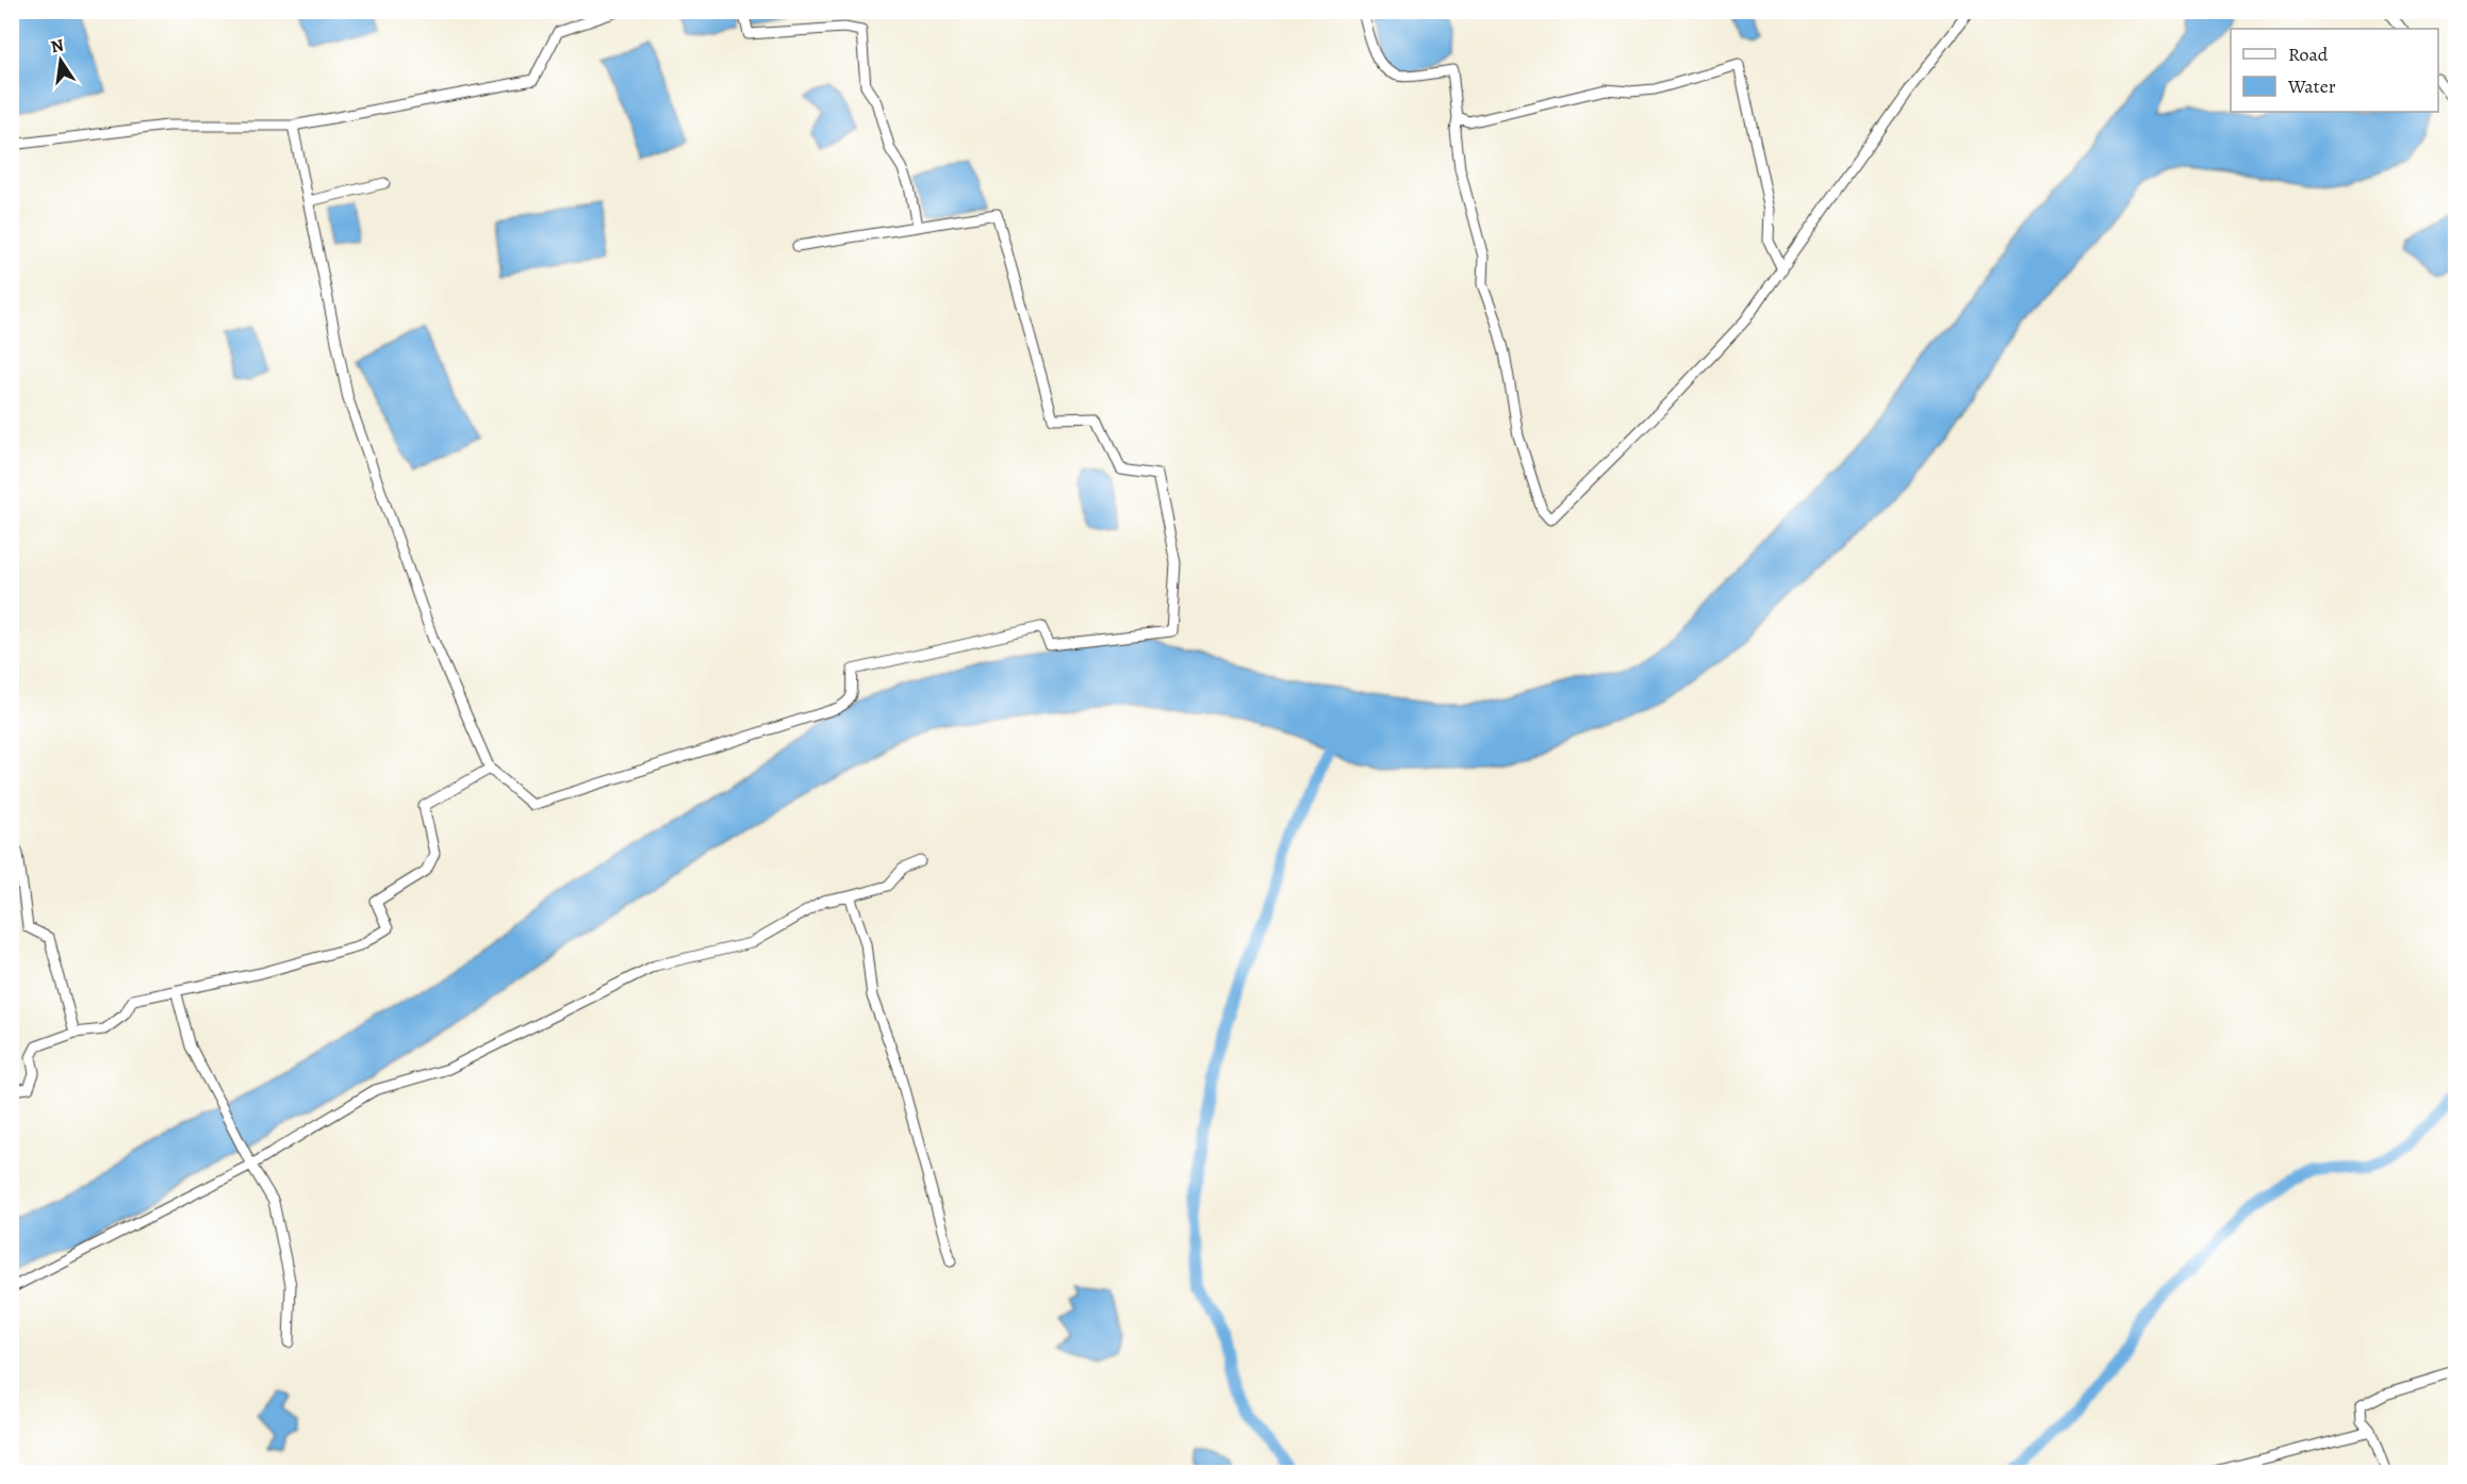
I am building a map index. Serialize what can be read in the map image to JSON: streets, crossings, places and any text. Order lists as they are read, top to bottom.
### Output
{
  "legend": ["Road", "Water"],
  "north": "top"
}
